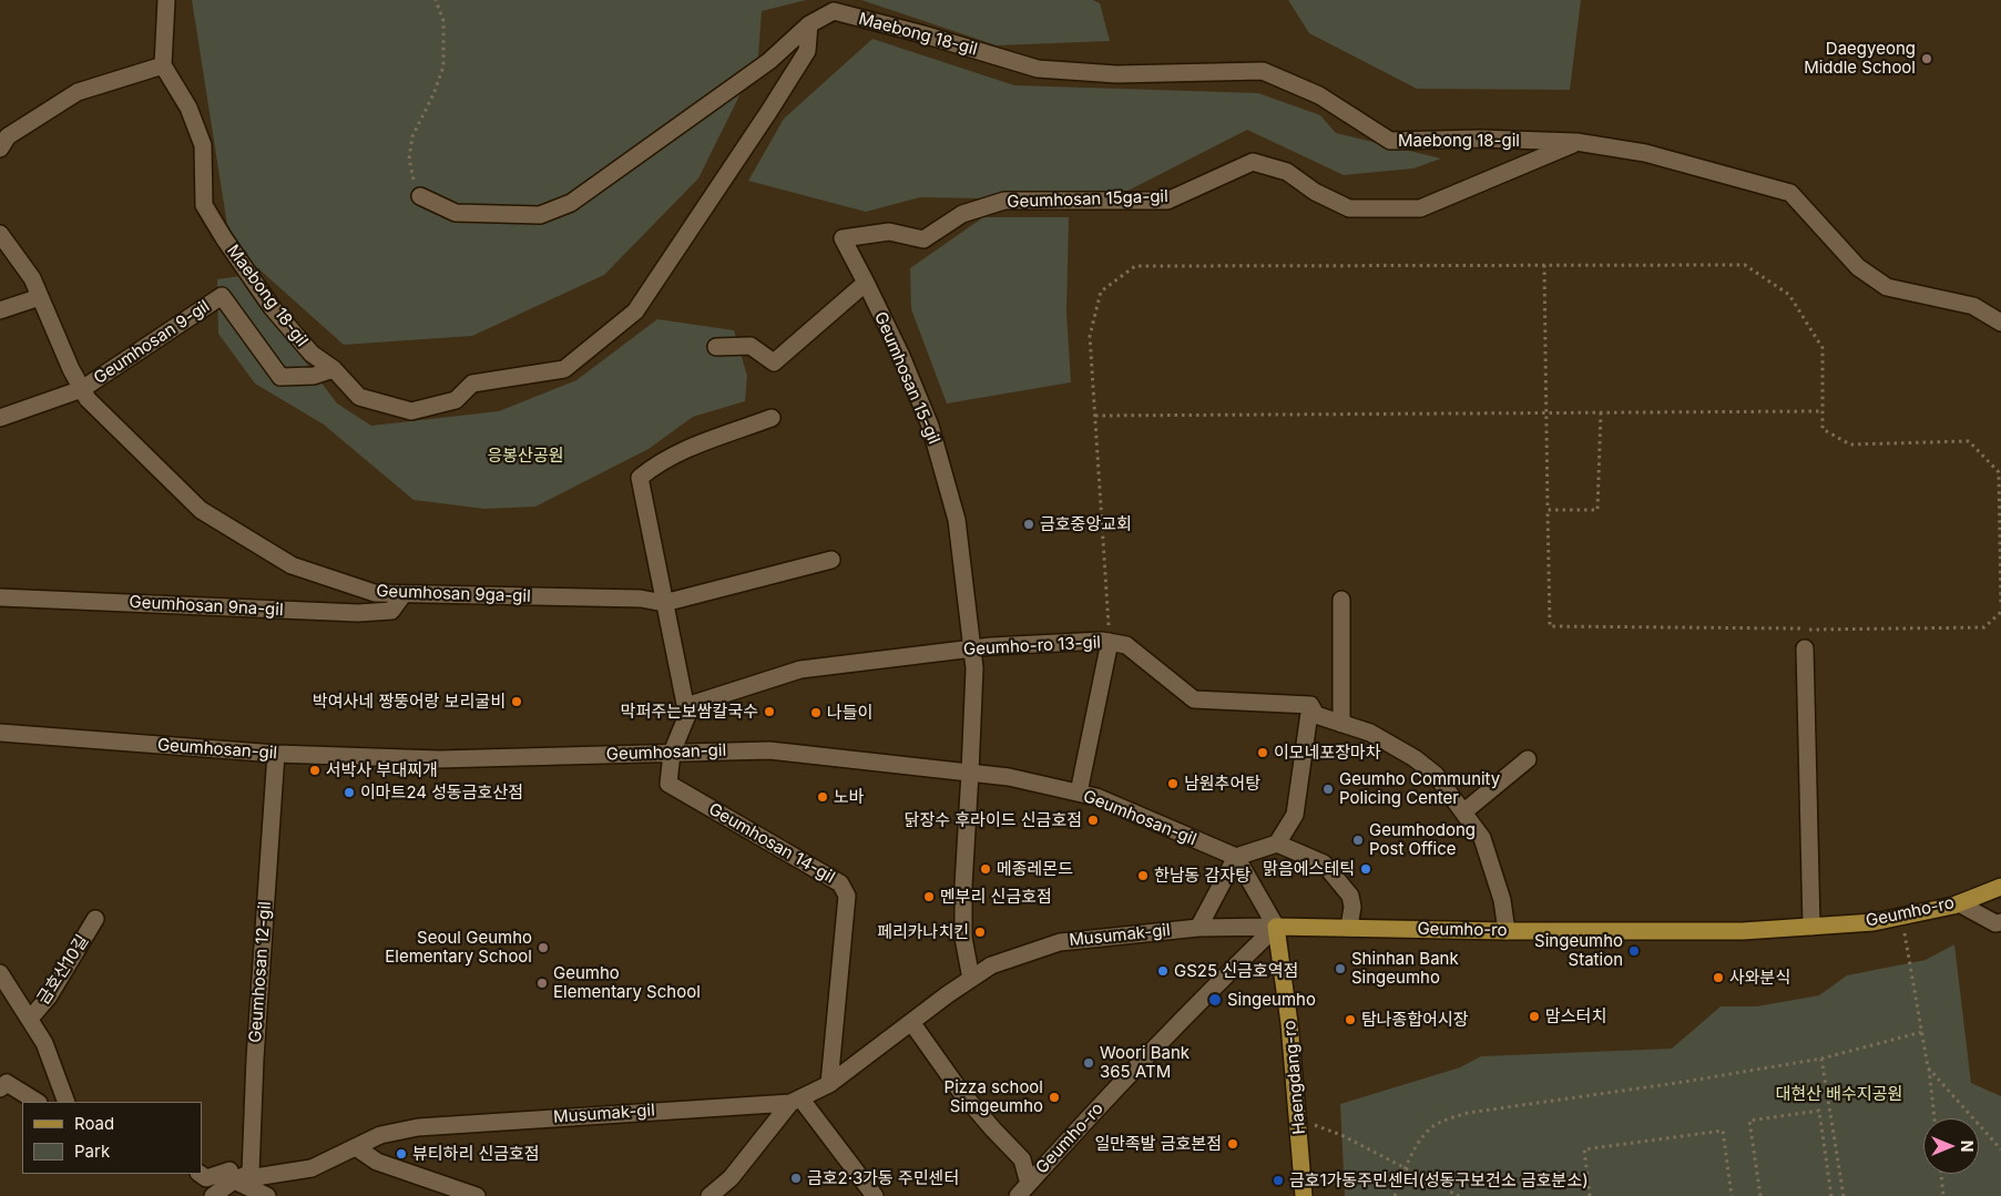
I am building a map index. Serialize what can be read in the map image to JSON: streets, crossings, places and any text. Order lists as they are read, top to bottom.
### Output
{
  "streets": {
    "main road": ["Geumho-ro", "Haengdang-ro"],
    "street": [
      "Maebong 18-gil",
      "Geumhosan 15ga-gil",
      "Geumhosan 9-gil",
      "Geumhosan 15-gil",
      "Geumhosan 9ga-gil",
      "Geumhosan 9na-gil",
      "Geumho-ro 13-gil",
      "Geumhosan-gil",
      "Geumhosan 14-gil",
      "Musumak-gil",
      "금호산10길",
      "Geumhosan 12-gil"
    ]
  },
  "crossings": [
    ["Maebong 18-gil", "Geumhosan 15ga-gil"],
    ["Maebong 18-gil", "Geumhosan 9-gil"],
    ["Geumhosan 15ga-gil", "Geumhosan 15-gil"],
    ["Geumhosan 9-gil", "Geumhosan 9ga-gil"],
    ["Geumhosan 15-gil", "Geumho-ro 13-gil"],
    ["Geumhosan 15-gil", "Geumhosan-gil"],
    ["Geumhosan 9ga-gil", "Geumhosan 9na-gil"],
    ["Geumhosan-gil", "Geumhosan 14-gil"],
    ["Geumhosan-gil", "Geumhosan 12-gil"],
    ["Geumhosan 14-gil", "Musumak-gil"],
    ["Geumho-ro", "Musumak-gil"],
    ["Geumho-ro", "Haengdang-ro"],
    ["Musumak-gil", "Geumhosan 12-gil"],
    ["Musumak-gil", "Haengdang-ro"]
  ],
  "parks": ["응봉산공원", "대현산 배수지공원"],
  "places": [
    "Daegyeong Middle School",
    "금호중앙교회",
    "박여사네 짱뚱어랑 보리굴비",
    "막퍼주는보쌈칼국수",
    "나들이",
    "이모네포장마차",
    "서박사 부대찌개",
    "남원추어탕",
    "Geumho Community Policing Center",
    "이마트24 성동금호산점",
    "노바",
    "닭장수 후라이드 신금호점",
    "Geumhodong Post Office",
    "메종레몬드",
    "맑음에스테틱",
    "한남동 감자탕",
    "멘부리 신금호점",
    "페리카나치킨",
    "Seoul Geumho Elementary School",
    "Singeumho Station",
    "Shinhan Bank Singeumho",
    "GS25 신금호역점",
    "사와분식",
    "Geumho Elementary School",
    "Singeumho",
    "맘스터치",
    "탐나종합어시장",
    "Woori Bank 365 ATM",
    "Pizza school Simgeumho",
    "일만족발 금호본점",
    "뷰티하리 신금호점",
    "금호2·3가동 주민센터",
    "금호1가동주민센터(성동구보건소 금호분소)"
  ],
  "legend": ["Road", "Park"],
  "north": "right"
}
